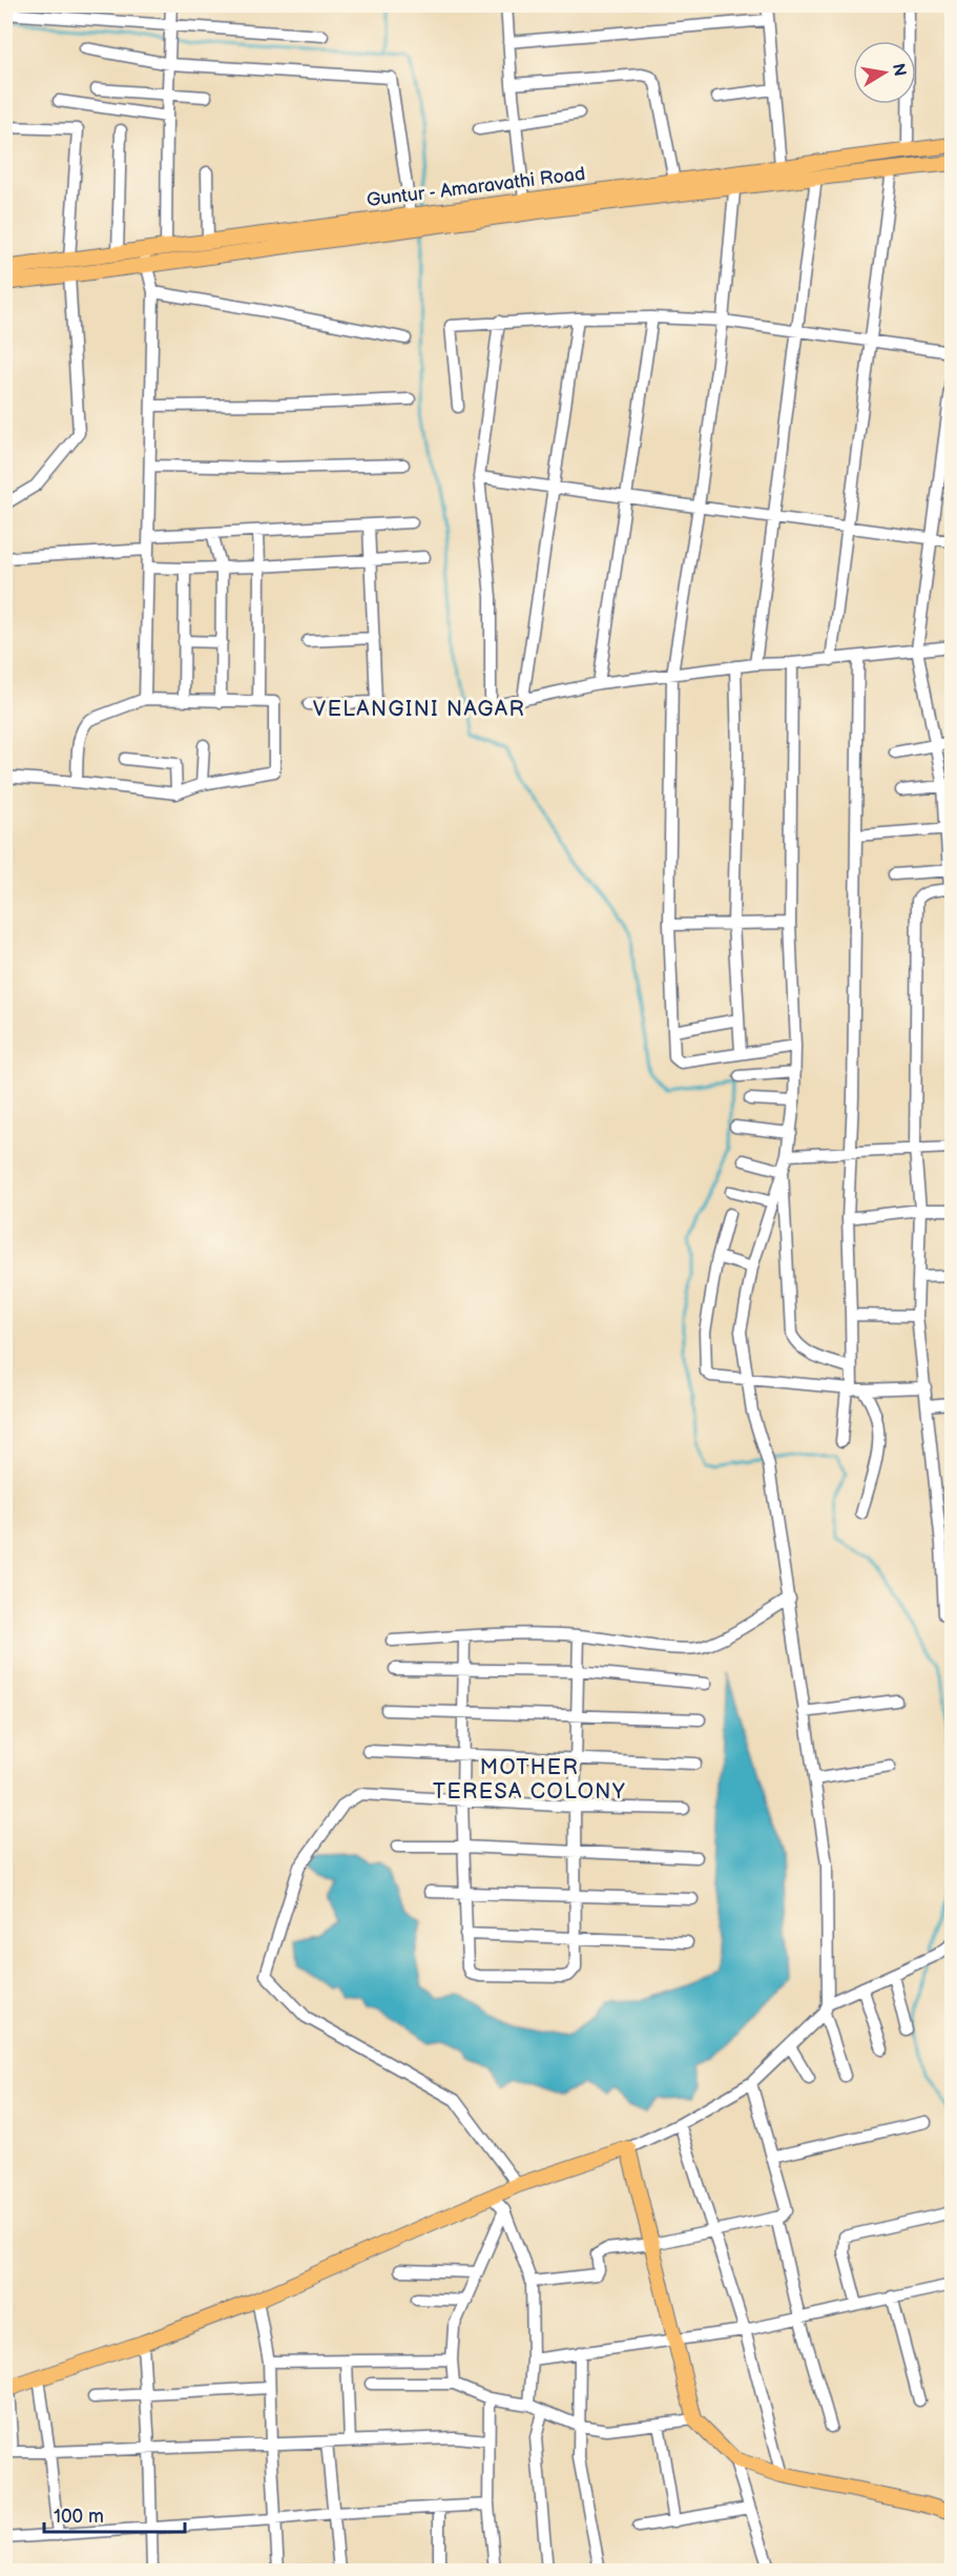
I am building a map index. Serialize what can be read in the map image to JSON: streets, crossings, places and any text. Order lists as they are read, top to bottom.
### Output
{
  "streets": {
    "main road": ["Guntur - Amaravathi Road"]
  },
  "districts": ["VELANGINI NAGAR", "MOTHER TERESA COLONY"],
  "scale_bar": "100 m",
  "north": "right"
}
